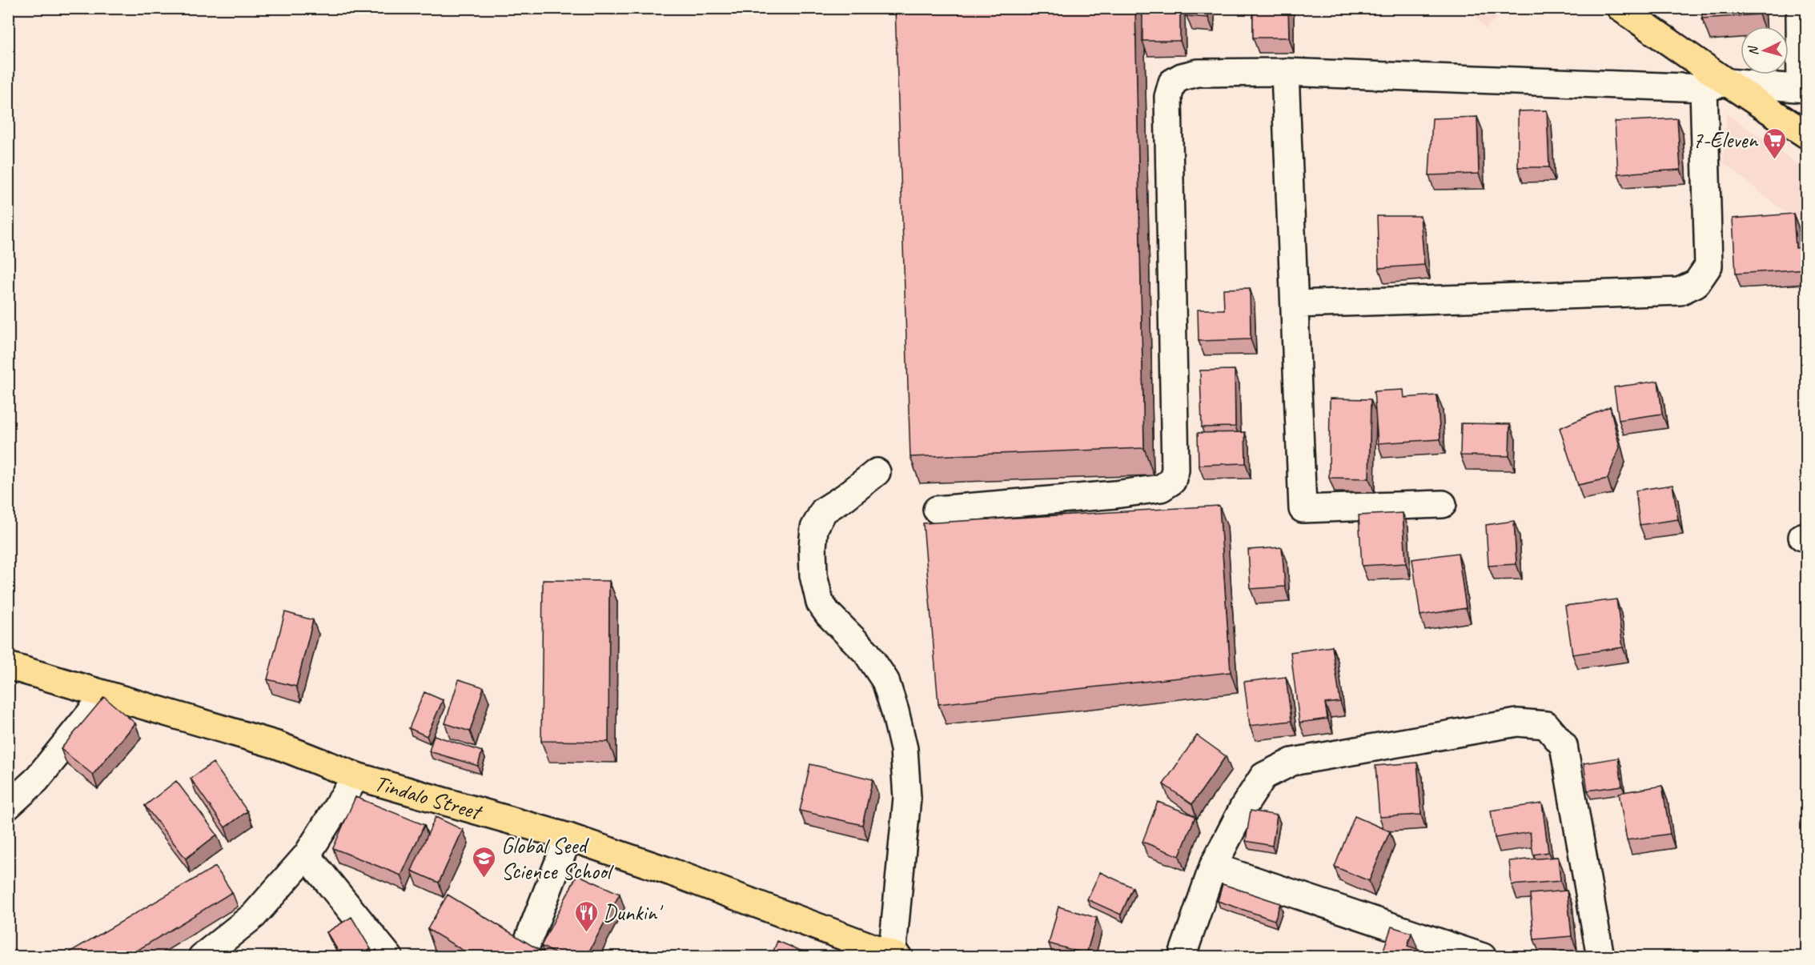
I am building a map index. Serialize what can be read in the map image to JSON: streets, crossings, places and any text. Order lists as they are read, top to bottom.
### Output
{
  "streets": {
    "main road": ["Tindalo Street"]
  },
  "places": {
    "supermarket": ["7-Eleven"],
    "school or university": ["Global Seed Science School"],
    "restaurant": ["Dunkin'"]
  },
  "north": "left"
}
